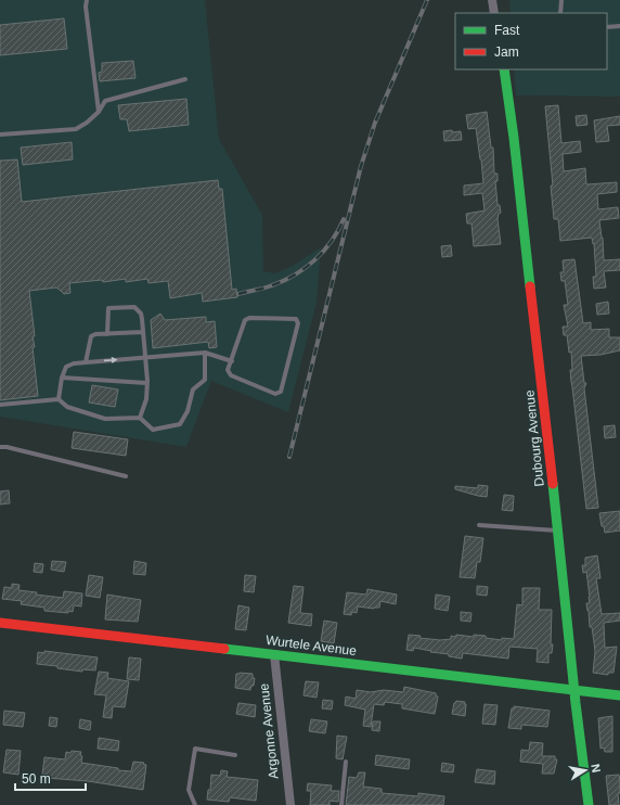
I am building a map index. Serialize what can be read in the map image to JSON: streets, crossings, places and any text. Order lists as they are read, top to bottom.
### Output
{
  "streets": {
    "street": ["Dubourg Avenue", "Wurtele Avenue", "Argonne Avenue"]
  },
  "crossings": [
    ["Dubourg Avenue", "Wurtele Avenue"],
    ["Wurtele Avenue", "Argonne Avenue"]
  ],
  "legend": ["Fast", "Jam"],
  "scale_bar": "50 m",
  "north": "right"
}
